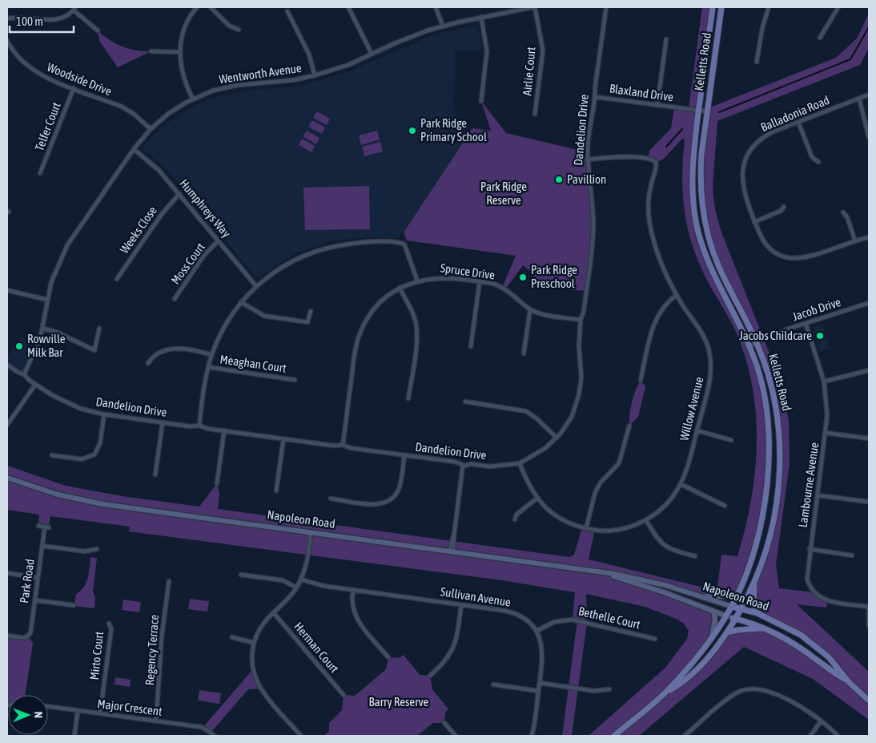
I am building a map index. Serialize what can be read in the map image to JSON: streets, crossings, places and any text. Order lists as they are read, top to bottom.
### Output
{
  "streets": {
    "main road": ["Kelletts Road", "Napoleon Road"],
    "street": [
      "Airlie Court",
      "Wentworth Avenue",
      "Woodside Drive",
      "Blaxland Drive",
      "Balladonia Road",
      "Telfer Court",
      "Dandelion Drive",
      "Humphreys Way",
      "Weeks Close",
      "Moss Court",
      "Spruce Drive",
      "Jacob Drive",
      "Meaghan Court",
      "Willow Avenue",
      "Lambourne Avenue",
      "Park Road",
      "Sullivan Avenue",
      "Bethelle Court",
      "Herman Court",
      "Regency Terrace",
      "Mirto Court",
      "Major Crescent"
    ]
  },
  "crossings": [
    ["Kelletts Road", "Blaxland Drive"],
    ["Kelletts Road", "Jacob Drive"],
    ["Kelletts Road", "Napoleon Road"],
    ["Airlie Court", "Wentworth Avenue"],
    ["Wentworth Avenue", "Woodside Drive"],
    ["Wentworth Avenue", "Dandelion Drive"],
    ["Wentworth Avenue", "Humphreys Way"],
    ["Woodside Drive", "Telfer Court"],
    ["Blaxland Drive", "Dandelion Drive"],
    ["Dandelion Drive", "Spruce Drive"],
    ["Dandelion Drive", "Willow Avenue"],
    ["Humphreys Way", "Weeks Close"],
    ["Humphreys Way", "Moss Court"],
    ["Jacob Drive", "Lambourne Avenue"],
    ["Sullivan Avenue", "Bethelle Court"],
    ["Regency Terrace", "Major Crescent"],
    ["Mirto Court", "Major Crescent"]
  ],
  "parks": ["Park Ridge Reserve", "Barry Reserve"],
  "places": [
    "Park Ridge Primary School",
    "Pavillion",
    "Park Ridge Preschool",
    "Jacobs Childcare",
    "Rowville Milk Bar"
  ],
  "scale_bar": "100 m",
  "north": "right"
}
